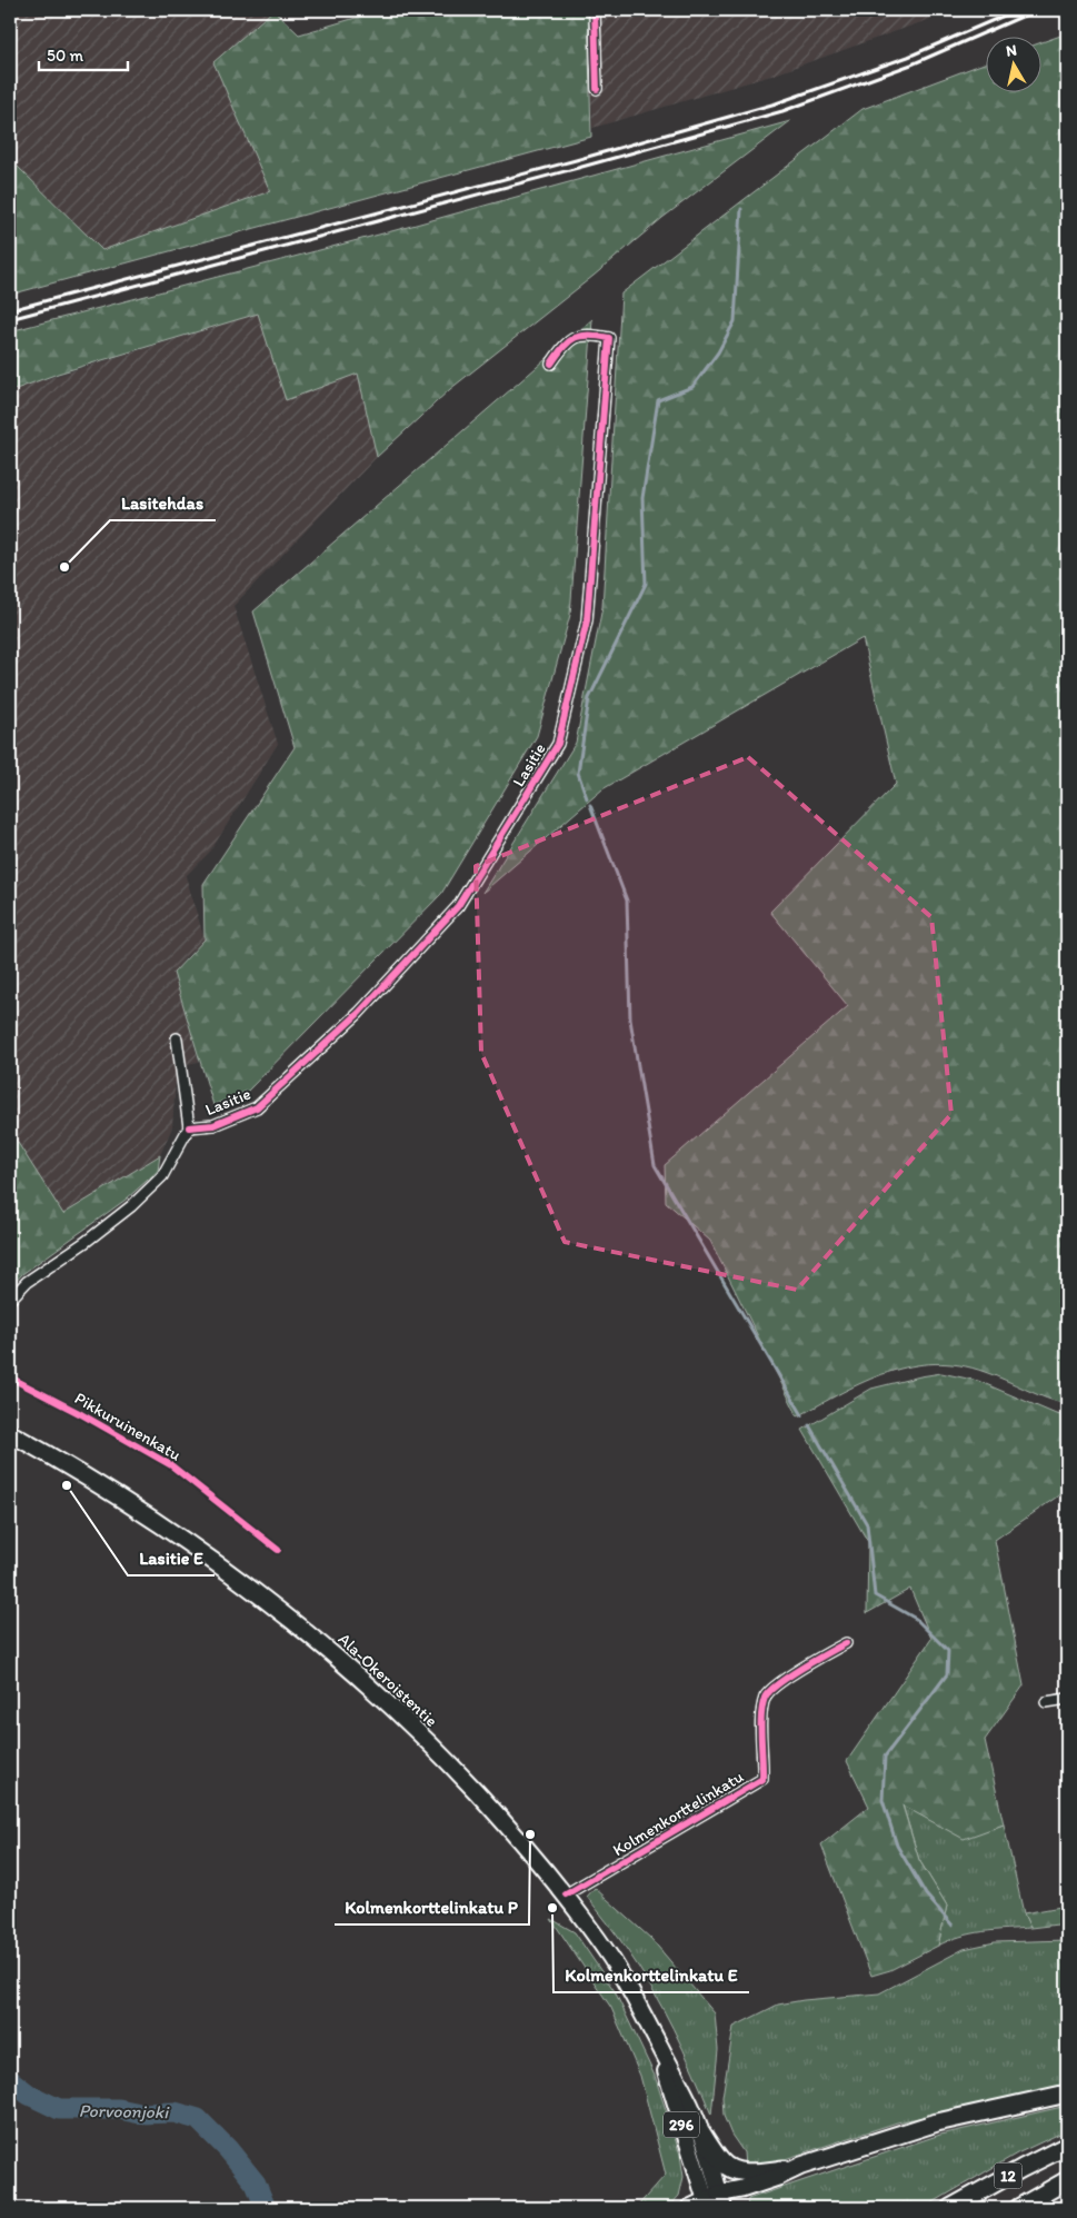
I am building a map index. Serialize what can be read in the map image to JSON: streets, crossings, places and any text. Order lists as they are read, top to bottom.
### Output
{
  "streets": {
    "highway": ["12"],
    "main road": ["Ala-Okeroistentie", "296"],
    "street": ["Lasitie", "Kolmenkorttelinkatu"],
    "cycle path": ["Pikkuruinenkatu"]
  },
  "crossings": [
    ["Ala-Okeroistentie", "Kolmenkorttelinkatu"]
  ],
  "water": ["Porvoonjoki"],
  "places": [
    "Lasitehdas",
    "Lasitie E",
    "Kolmenkorttelinkatu P",
    "Kolmenkorttelinkatu E"
  ],
  "scale_bar": "50 m",
  "north": "top"
}
